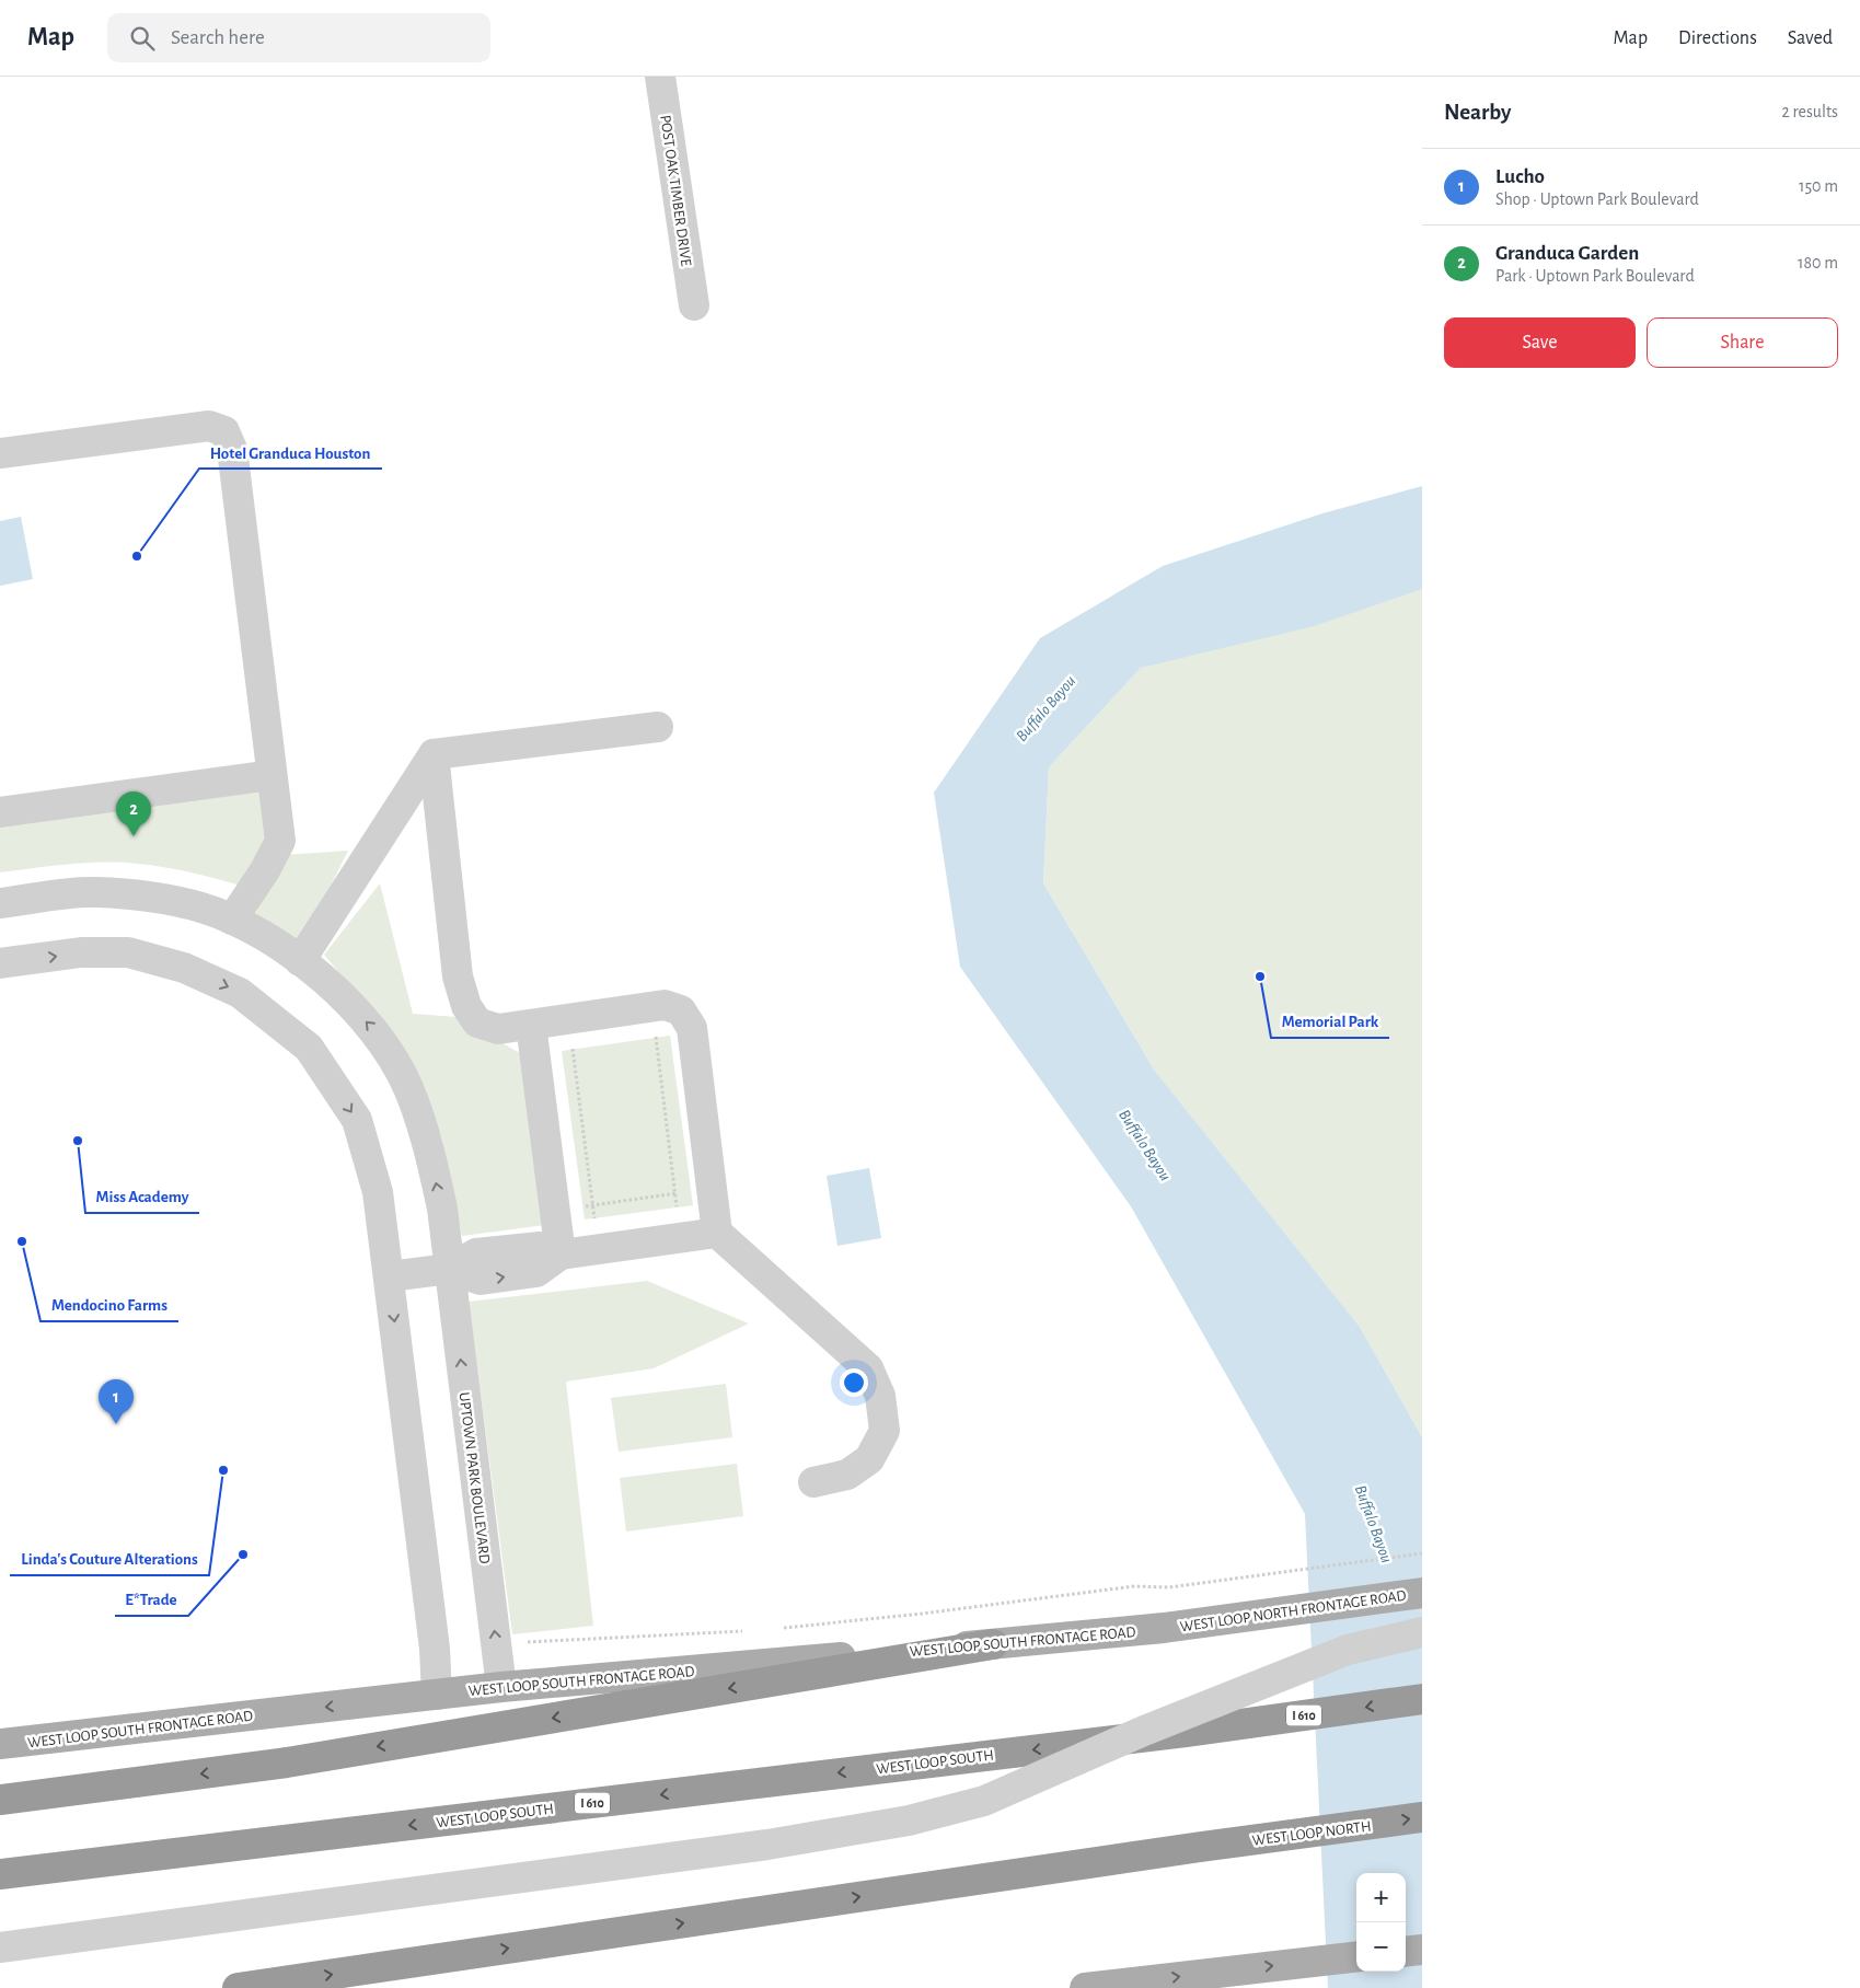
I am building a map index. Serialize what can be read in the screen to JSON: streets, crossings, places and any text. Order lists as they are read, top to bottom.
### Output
{
  "streets": {
    "highway": ["I 610", "WEST LOOP SOUTH", "WEST LOOP NORTH"],
    "main road": ["WEST LOOP NORTH FRONTAGE ROAD", "WEST LOOP SOUTH FRONTAGE ROAD"],
    "street": ["POST OAK TIMBER DRIVE", "UPTOWN PARK BOULEVARD"]
  },
  "crossings": [
    ["UPTOWN PARK BOULEVARD", "WEST LOOP SOUTH FRONTAGE ROAD"],
    ["WEST LOOP NORTH FRONTAGE ROAD", "WEST LOOP SOUTH FRONTAGE ROAD"]
  ],
  "one_way": ["WEST LOOP SOUTH FRONTAGE ROAD"],
  "water": ["Buffalo Bayou"],
  "places": [
    "Hotel Granduca Houston",
    "Memorial Park",
    "Miss Academy",
    "Mendocino Farms",
    "Linda's Couture Alterations",
    "E*Trade"
  ],
  "page": {
    "header": "Map",
    "search": "Search here",
    "nav": ["Map", "Directions", "Saved"],
    "heading": ["Nearby", "2 results"],
    "list": [
      {
        "mark": "1",
        "name": "Lucho",
        "note": "Shop · Uptown Park Boulevard",
        "value": "150 m"
      },
      {
        "mark": "2",
        "name": "Granduca Garden",
        "note": "Park · Uptown Park Boulevard",
        "value": "180 m"
      }
    ],
    "buttons": ["Save", "Share"],
    "pins": ["2", "1"],
    "map_buttons": ["+", "−"]
  }
}
